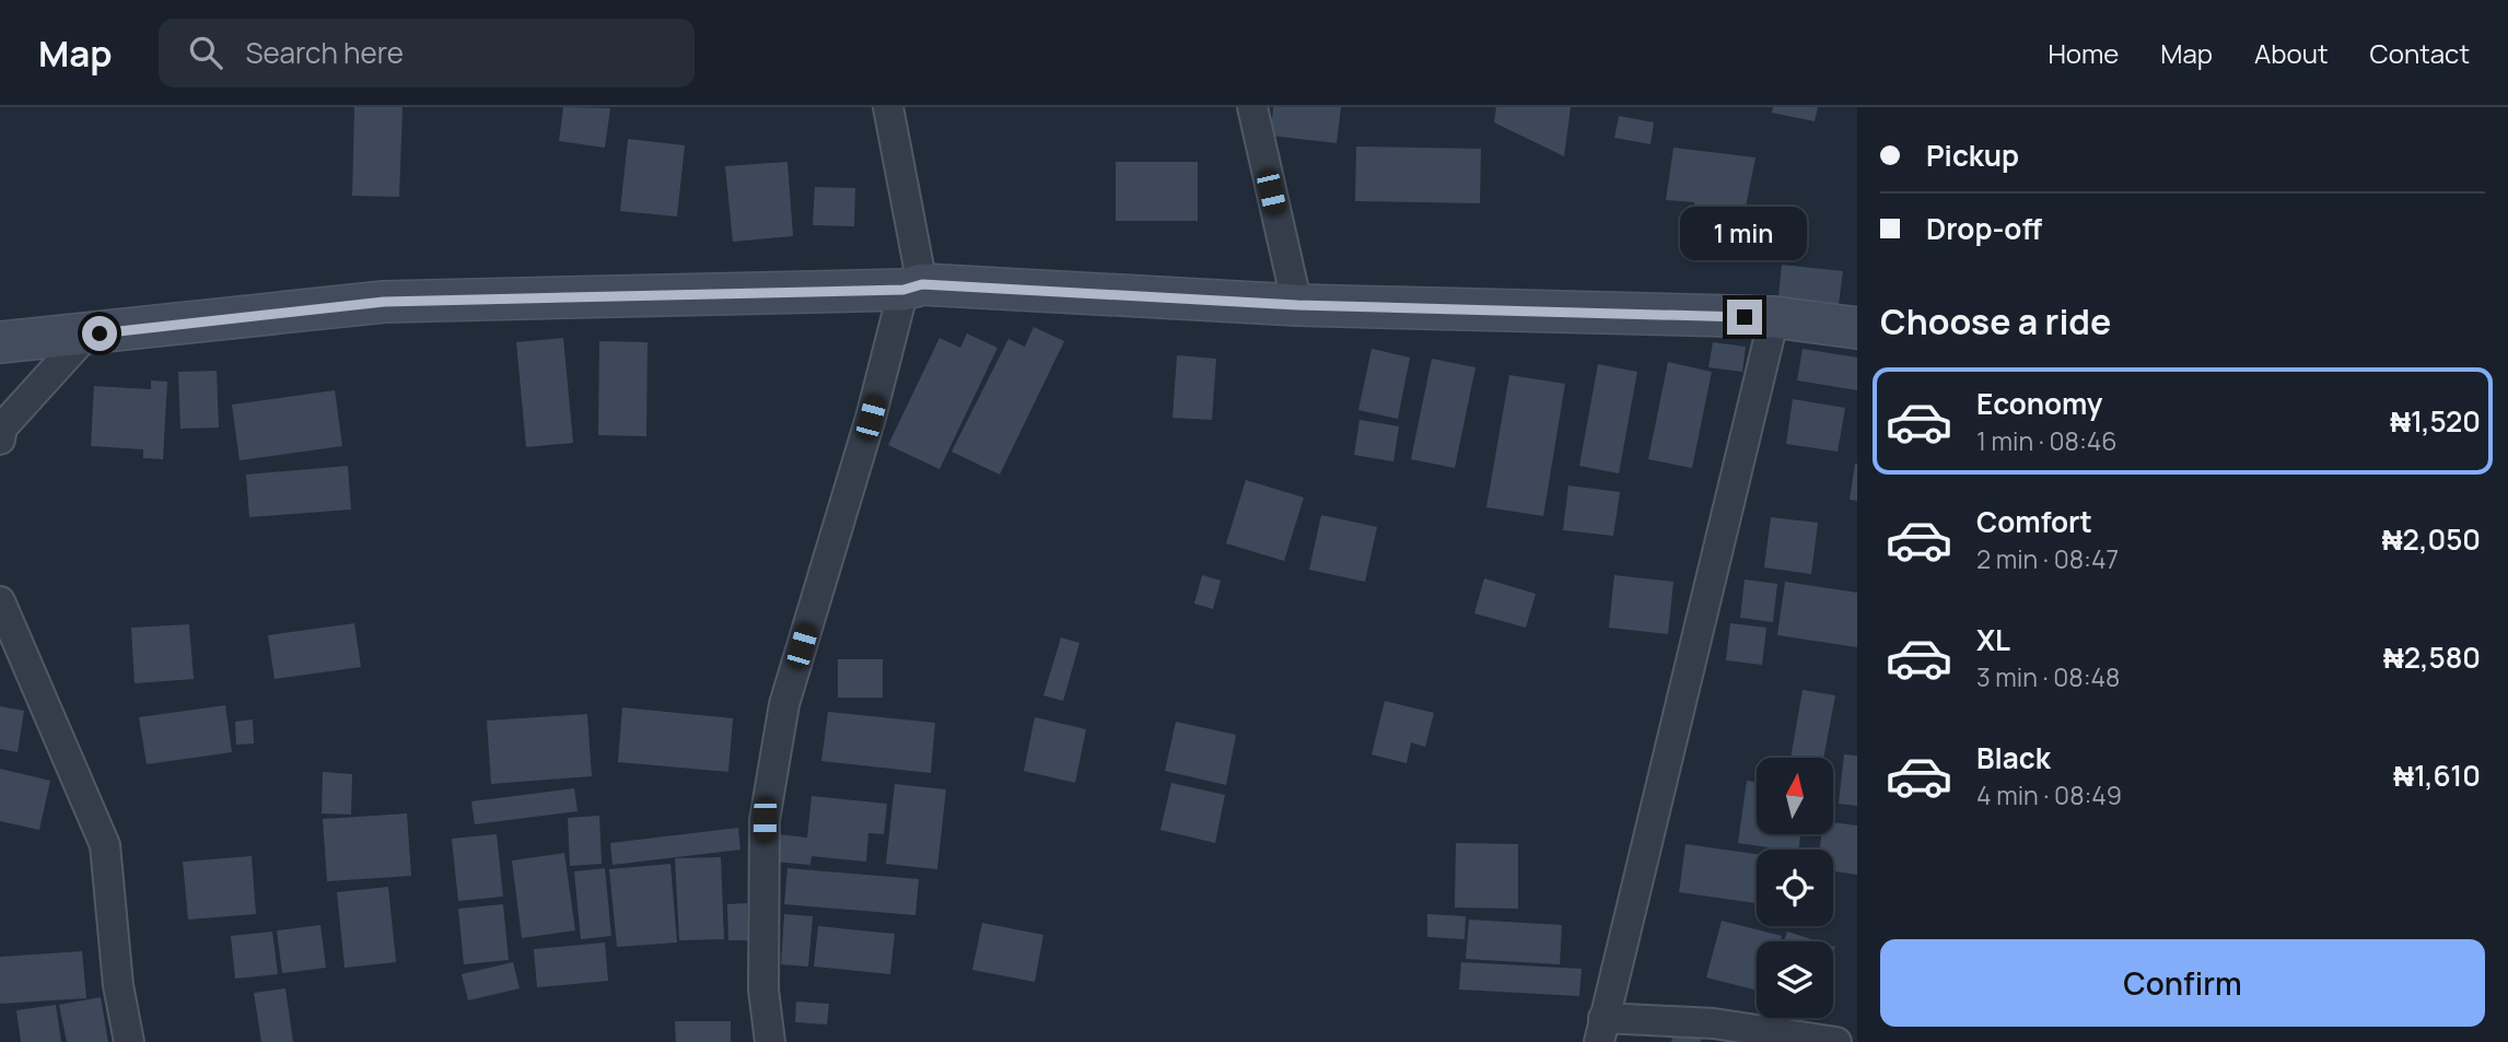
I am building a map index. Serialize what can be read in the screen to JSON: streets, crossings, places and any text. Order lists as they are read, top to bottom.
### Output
{
  "north": "top",
  "page": {
    "header": "Map",
    "search": "Search here",
    "nav": [
      "Home",
      "Map",
      "About",
      "Contact"
    ],
    "banner": ["Pickup", "Drop-off"],
    "bubble": "1 min",
    "heading": "Choose a ride",
    "list": [
      {
        "name": "Economy",
        "note": "1 min · 08:46",
        "value": "₦1,520"
      },
      {
        "name": "Comfort",
        "note": "2 min · 08:47",
        "value": "₦2,050"
      },
      {
        "name": "XL",
        "note": "3 min · 08:48",
        "value": "₦2,580"
      },
      {
        "name": "Black",
        "note": "4 min · 08:49",
        "value": "₦1,610"
      }
    ],
    "buttons": "Confirm"
  }
}
